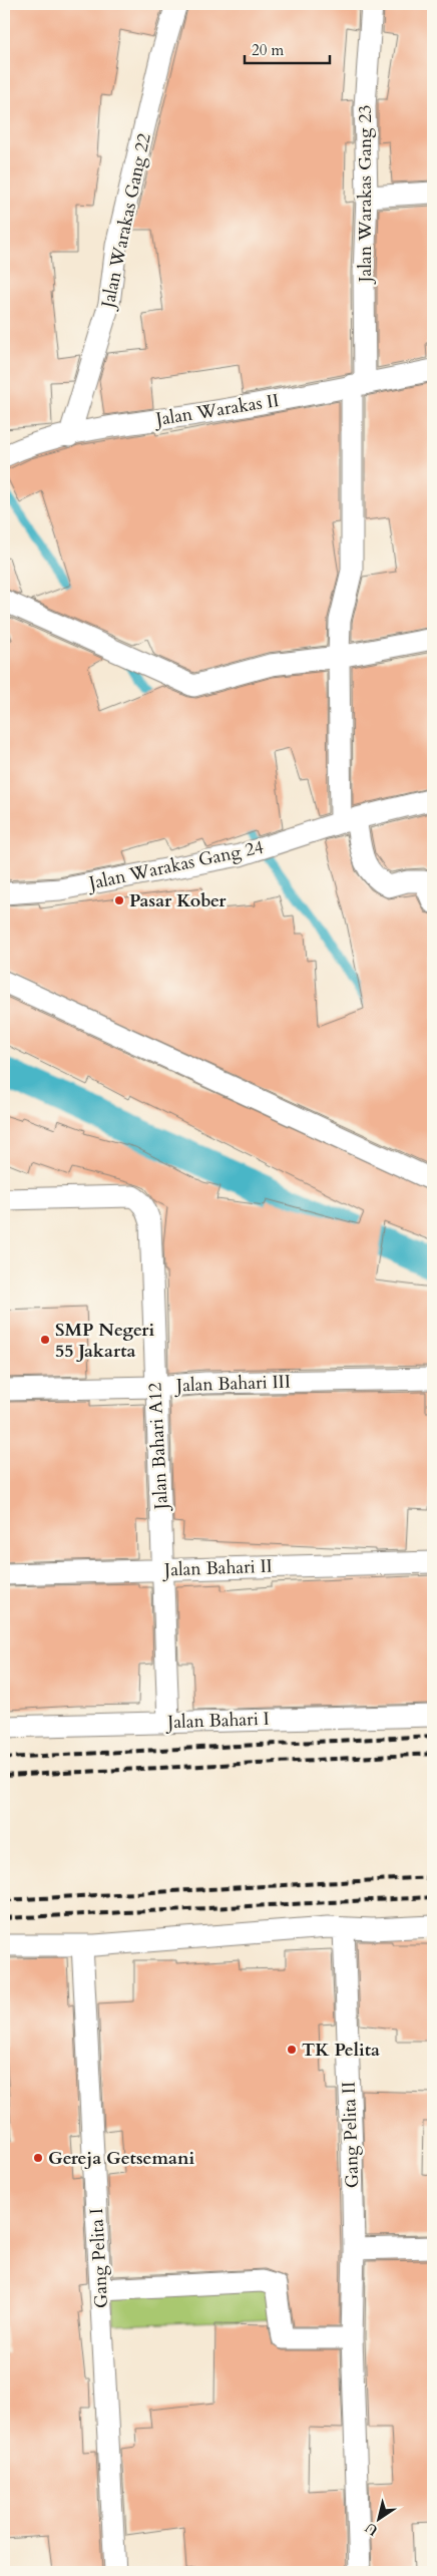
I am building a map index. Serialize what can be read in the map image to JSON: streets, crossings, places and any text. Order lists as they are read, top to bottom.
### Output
{
  "streets": {
    "street": [
      "Jalan Warakas Gang 23",
      "Jalan Warakas Gang 22",
      "Jalan Warakas II",
      "Jalan Warakas Gang 24",
      "Jalan Bahari III",
      "Jalan Bahari A12",
      "Jalan Bahari II",
      "Jalan Bahari I",
      "Gang Pelita II",
      "Gang Pelita I"
    ]
  },
  "crossings": [
    ["Jalan Warakas Gang 23", "Jalan Warakas II"],
    ["Jalan Warakas Gang 23", "Jalan Warakas Gang 24"],
    ["Jalan Warakas Gang 22", "Jalan Warakas II"],
    ["Jalan Bahari III", "Jalan Bahari A12"],
    ["Jalan Bahari A12", "Jalan Bahari II"],
    ["Jalan Bahari A12", "Jalan Bahari I"]
  ],
  "places": [
    "Pasar Kober",
    "SMP Negeri 55 Jakarta",
    "TK Pelita",
    "Gereja Getsemani"
  ],
  "scale_bar": "20 m",
  "north": "bottom left"
}
